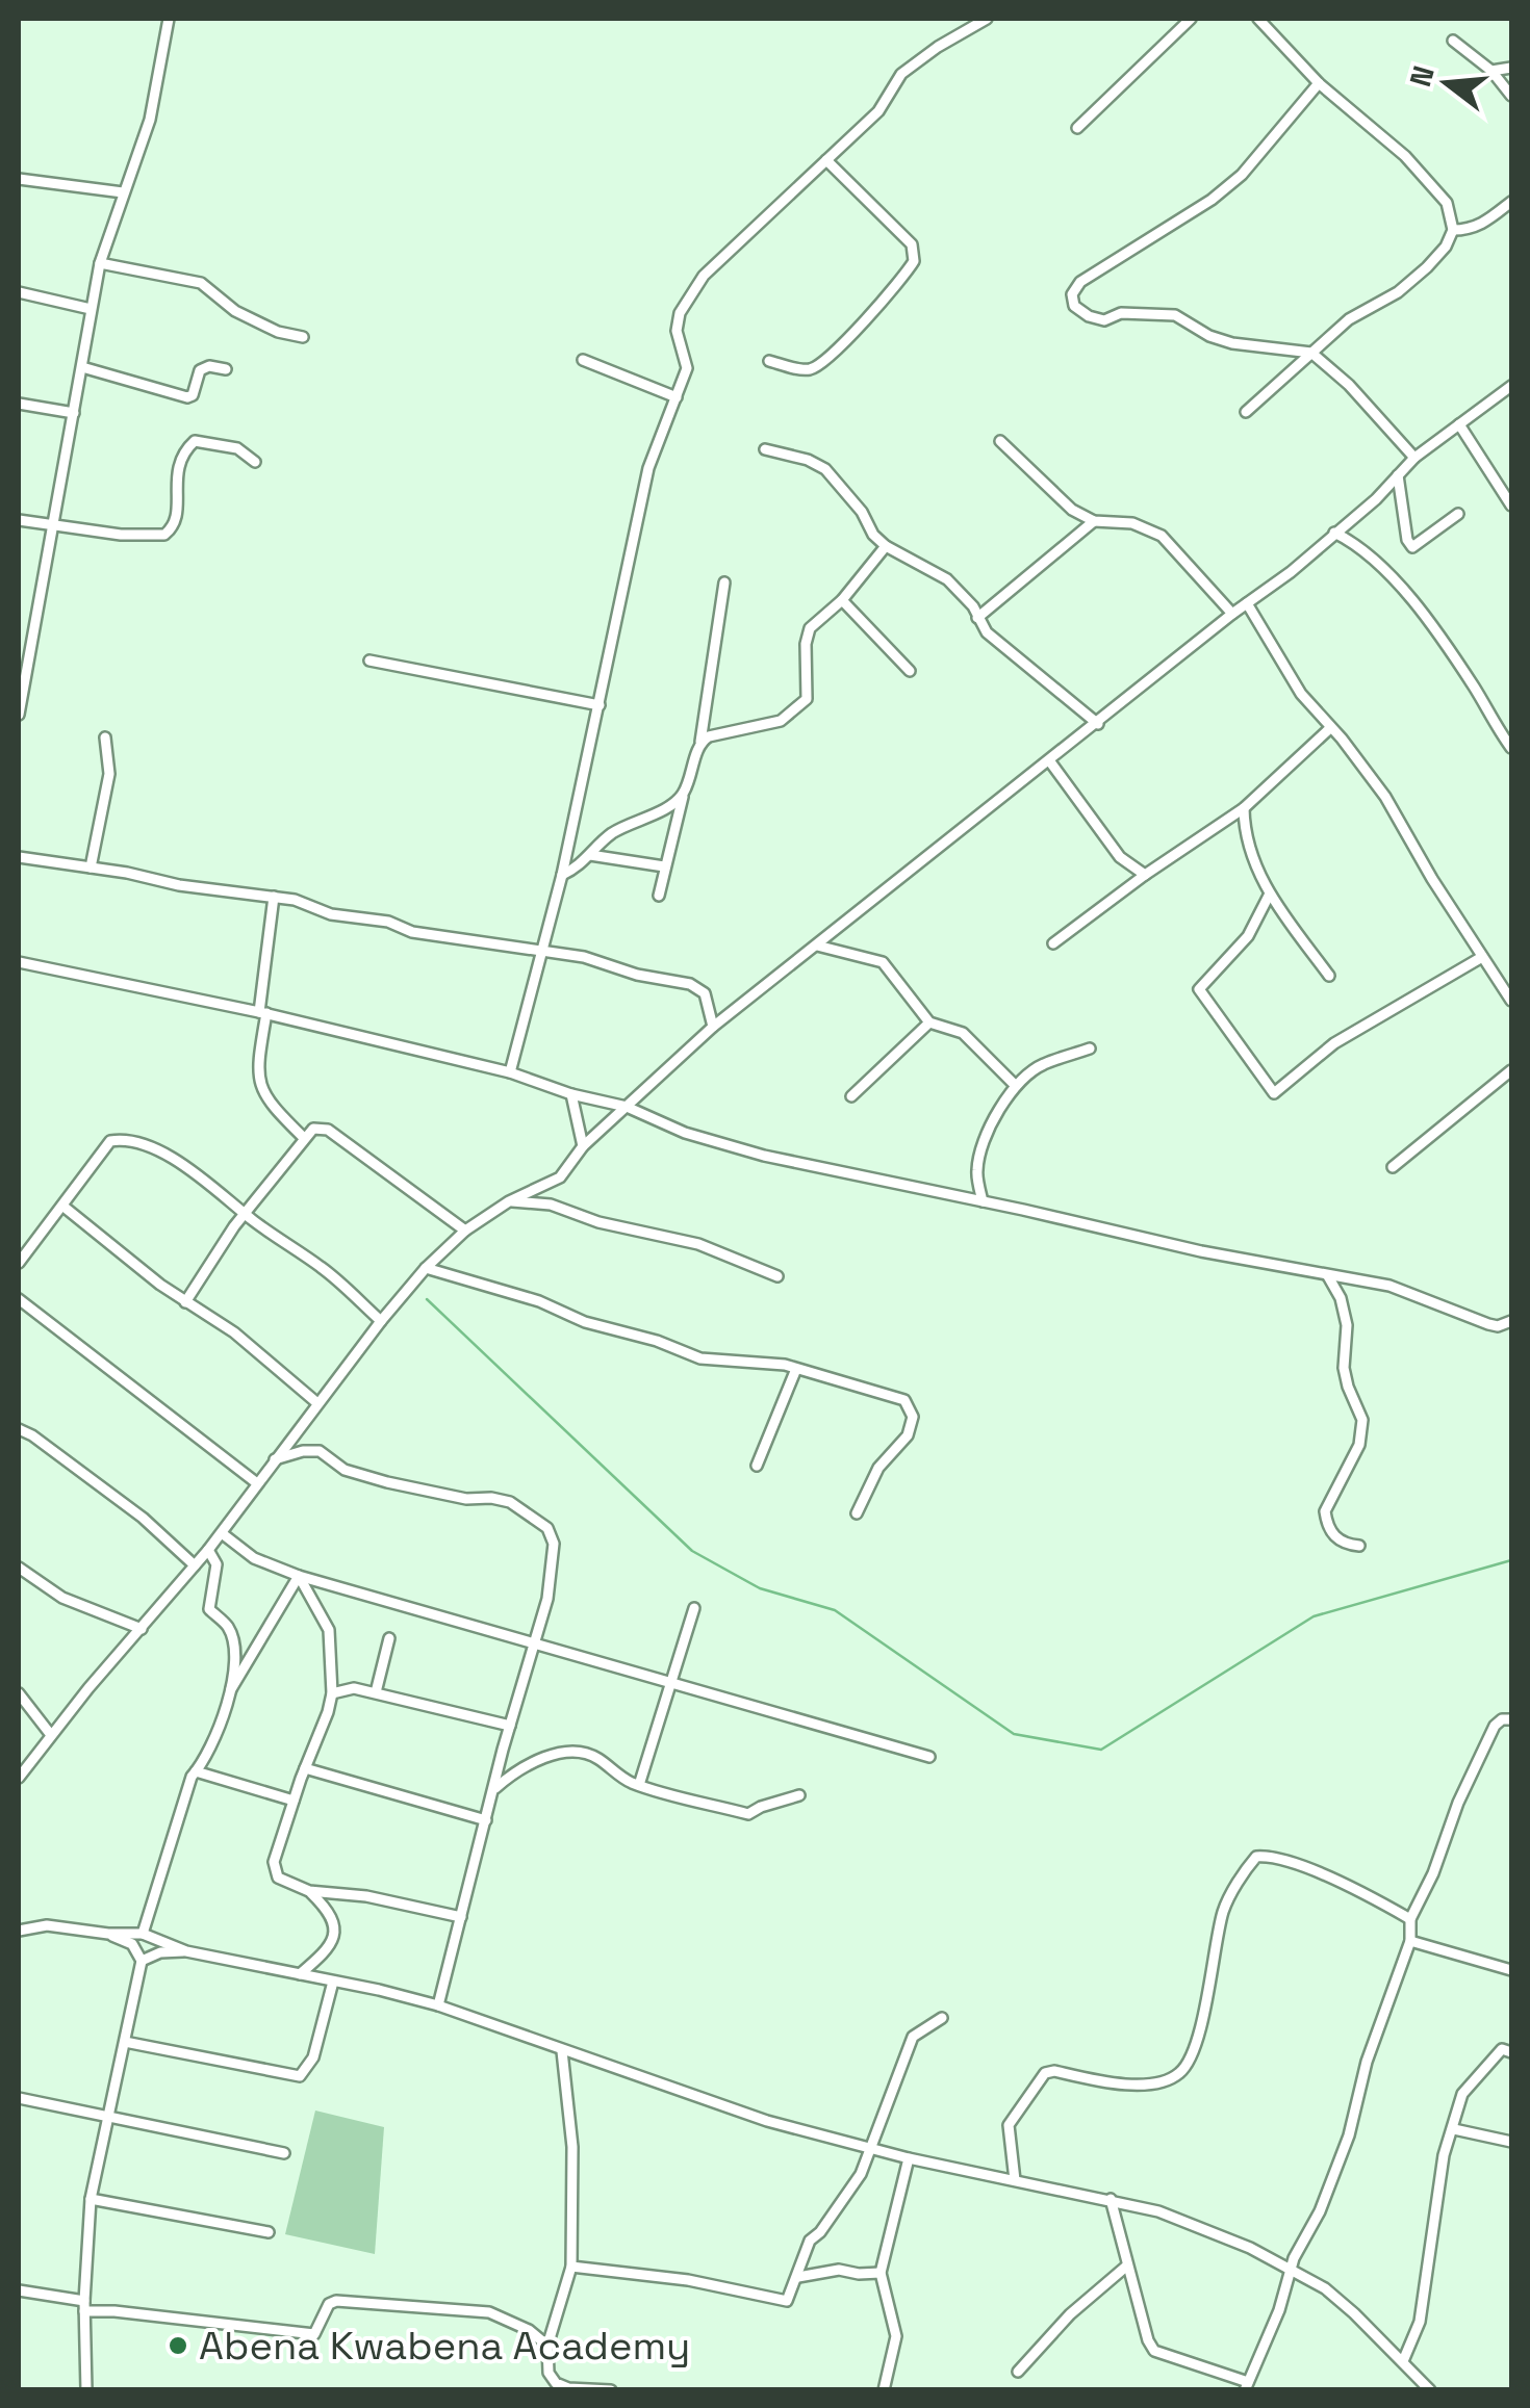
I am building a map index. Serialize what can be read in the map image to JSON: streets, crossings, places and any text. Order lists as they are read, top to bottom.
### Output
{
  "places": ["Abena Kwabena Academy"],
  "north": "left"
}
